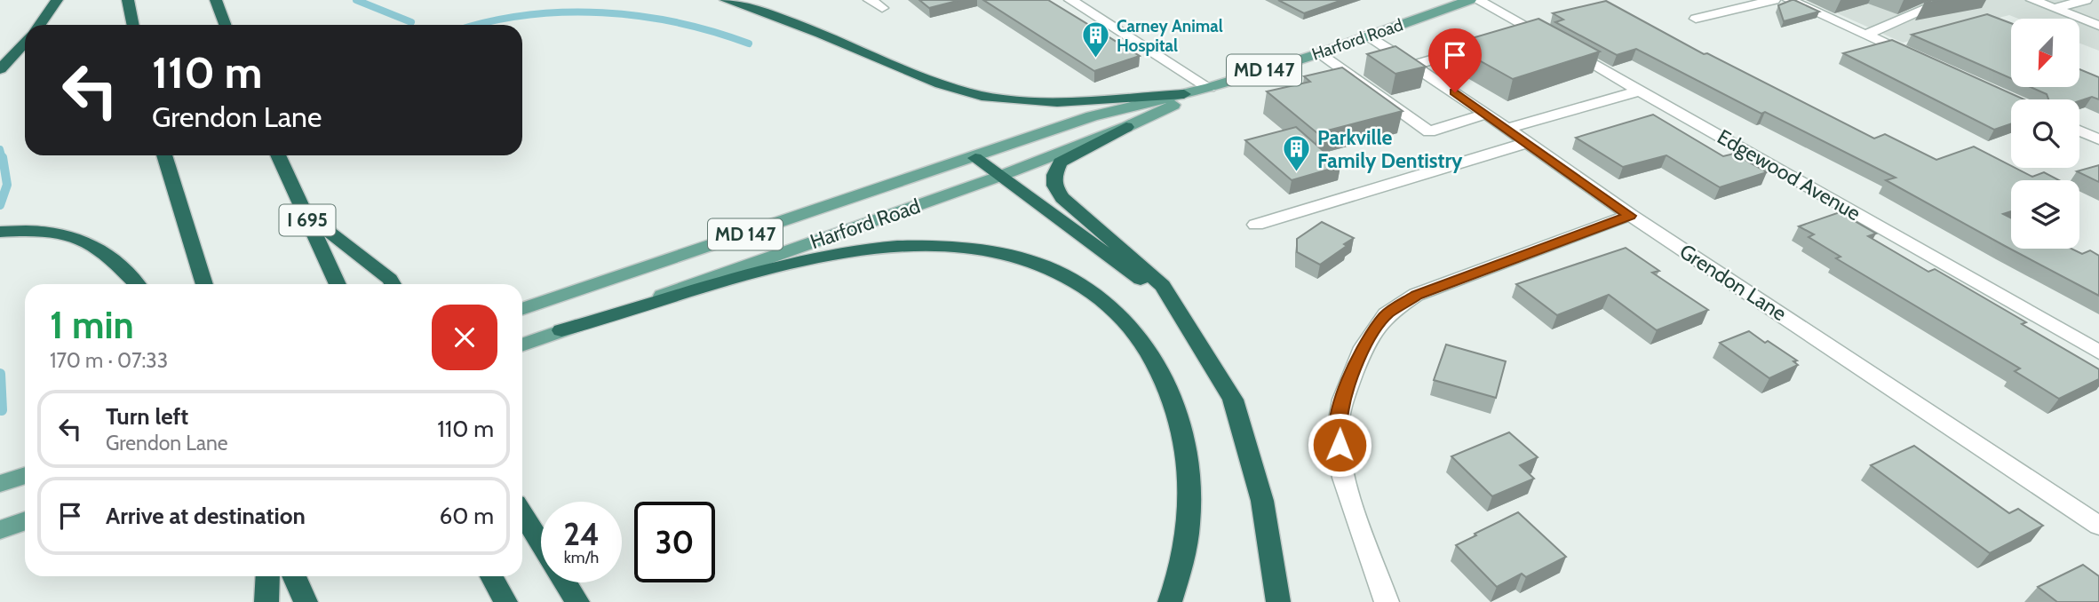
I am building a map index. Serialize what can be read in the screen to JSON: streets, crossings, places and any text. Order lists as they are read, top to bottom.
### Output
{
  "streets": {
    "highway": ["I 695"],
    "main road": ["Harford Road", "MD 147"],
    "street": ["Edgewood Avenue", "Grendon Lane"]
  },
  "crossings": [
    ["Harford Road", "Grendon Lane"]
  ],
  "places": {
    "building": ["Carney Animal Hospital", "Parkville Family Dentistry"]
  },
  "north": "bottom left",
  "page": {
    "turn": ["110 m", "Grendon Lane"],
    "heading": ["1 min", "170 m · 07:33"],
    "list": [
      {
        "name": "Turn left",
        "note": "Grendon Lane",
        "value": "110 m"
      },
      {
        "name": "Arrive at destination",
        "value": "60 m"
      }
    ],
    "speed": "24 km/h",
    "limit": "30"
  }
}
